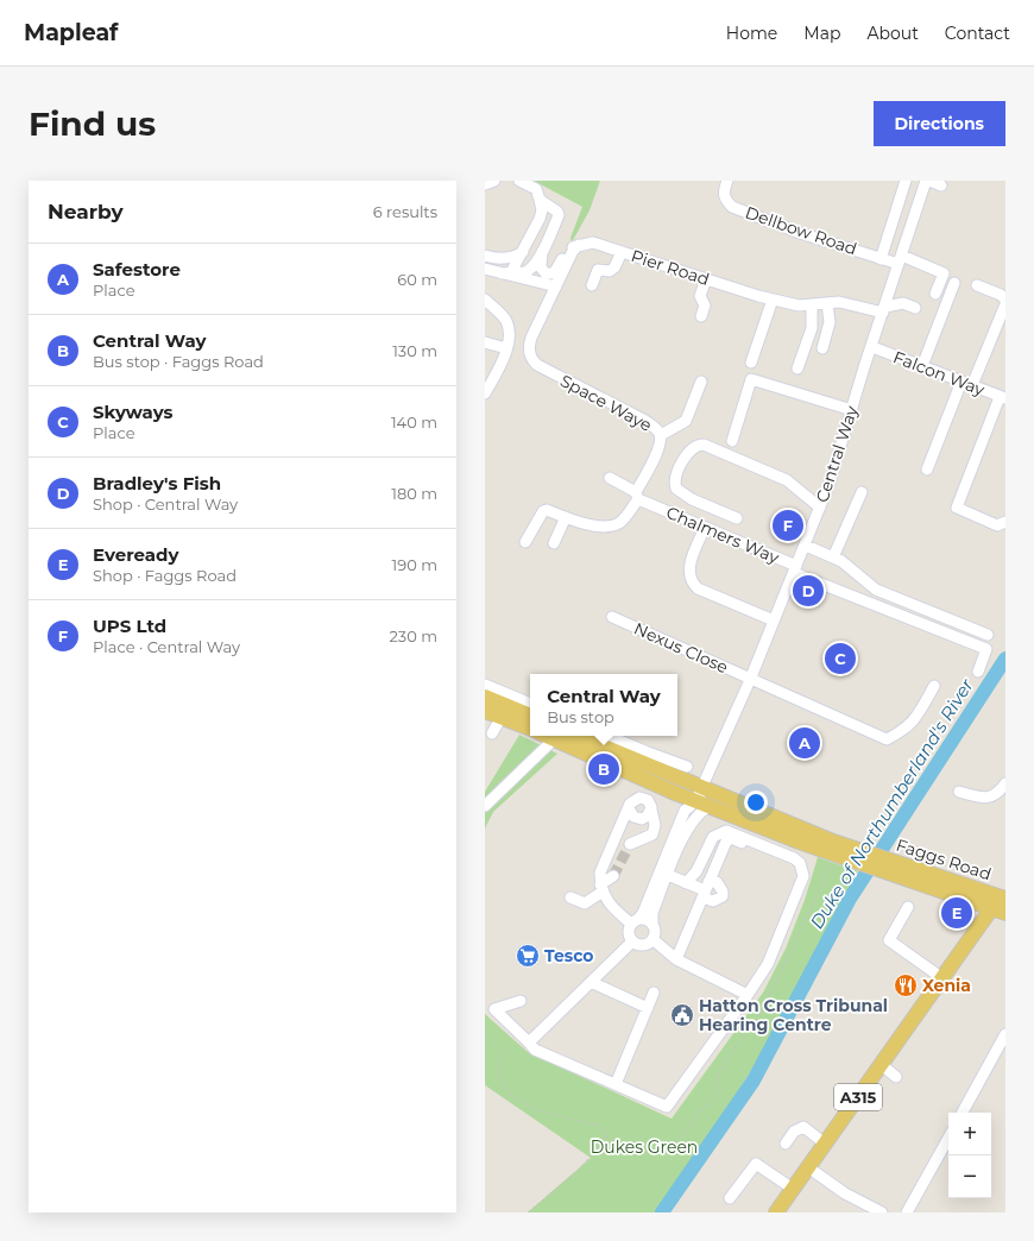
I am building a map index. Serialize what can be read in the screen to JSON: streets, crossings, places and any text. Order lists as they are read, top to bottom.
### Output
{
  "streets": {
    "main road": ["Faggs Road", "A315"],
    "street": [
      "Dellbow Road",
      "Pier Road",
      "Falcon Way",
      "Space Waye",
      "Central Way",
      "Chalmers Way",
      "Nexus Close"
    ]
  },
  "crossings": [
    ["Dellbow Road", "Central Way"],
    ["Pier Road", "Central Way"],
    ["Falcon Way", "Central Way"],
    ["Space Waye", "Chalmers Way"],
    ["Central Way", "Chalmers Way"],
    ["Central Way", "Nexus Close"],
    ["Central Way", "Faggs Road"],
    ["Faggs Road", "A315"]
  ],
  "water": ["Duke of Northumberland's River"],
  "parks": ["Dukes Green"],
  "places": {
    "supermarket": ["Tesco"],
    "restaurant": ["Xenia"],
    "public building": ["Hatton Cross Tribunal Hearing Centre"]
  },
  "page": {
    "header": "Mapleaf",
    "nav": [
      "Home",
      "Map",
      "About",
      "Contact"
    ],
    "buttons": "Directions",
    "title": "Find us",
    "heading": ["Nearby", "6 results"],
    "list": [
      {
        "mark": "A",
        "name": "Safestore",
        "note": "Place",
        "value": "60 m"
      },
      {
        "mark": "B",
        "name": "Central Way",
        "note": "Bus stop · Faggs Road",
        "value": "130 m"
      },
      {
        "mark": "C",
        "name": "Skyways",
        "note": "Place",
        "value": "140 m"
      },
      {
        "mark": "D",
        "name": "Bradley's Fish",
        "note": "Shop · Central Way",
        "value": "180 m"
      },
      {
        "mark": "E",
        "name": "Eveready",
        "note": "Shop · Faggs Road",
        "value": "190 m"
      },
      {
        "mark": "F",
        "name": "UPS Ltd",
        "note": "Place · Central Way",
        "value": "230 m"
      }
    ],
    "pins": [
      "F",
      "D",
      "C",
      "A",
      "B",
      "E"
    ],
    "popup": ["Central Way", "Bus stop"],
    "map_buttons": ["+", "−"]
  }
}
